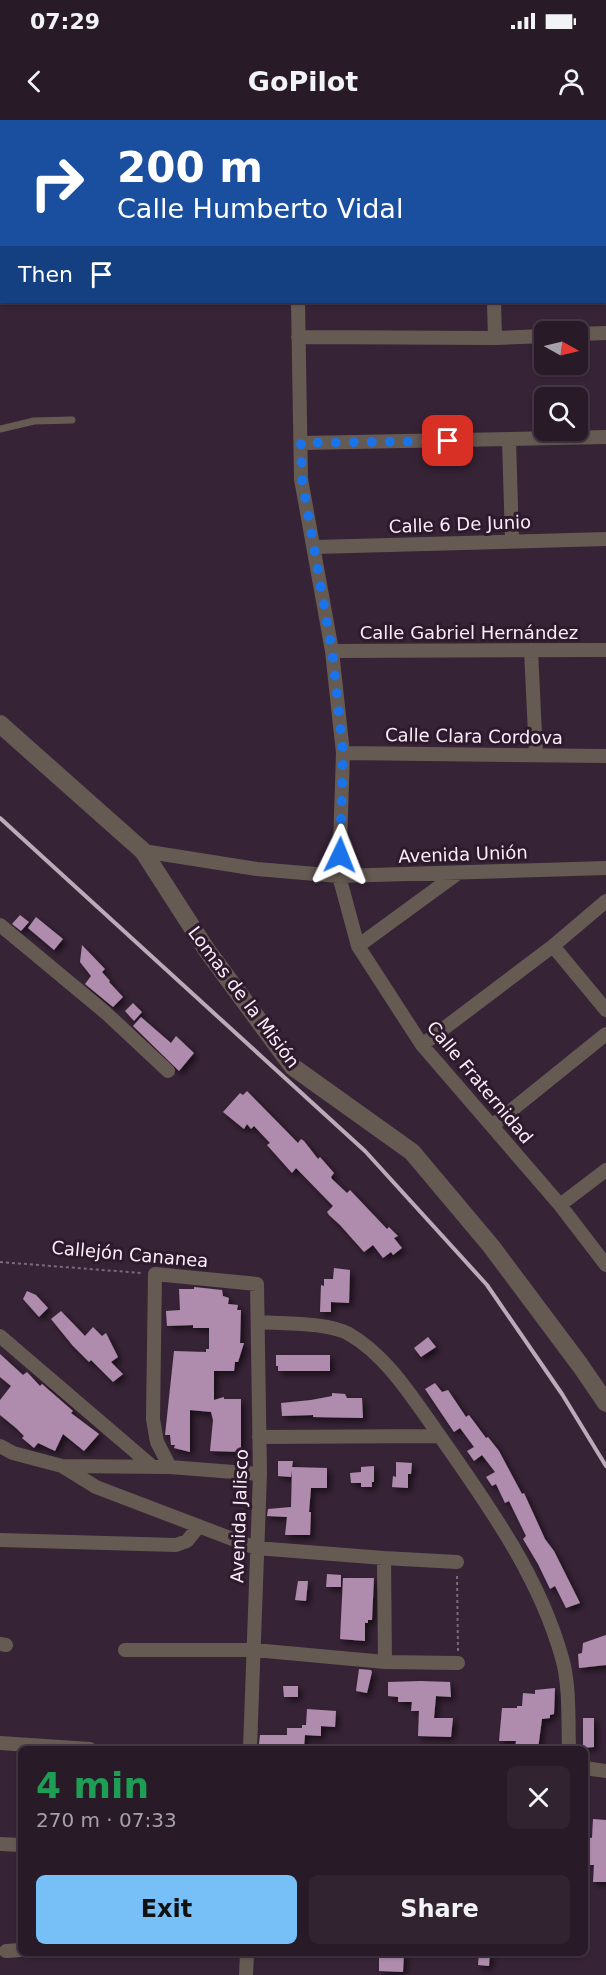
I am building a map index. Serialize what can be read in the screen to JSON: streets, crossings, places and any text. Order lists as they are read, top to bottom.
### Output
{
  "streets": {
    "street": [
      "Calle 6 De Junio",
      "Calle Gabriel Hernández",
      "Calle Clara Cordova",
      "Avenida Unión",
      "Lomas de la Misión",
      "Calle Fraternidad",
      "Callejón Cananea",
      "Avenida Jalisco"
    ]
  },
  "crossings": [
    ["Calle 6 De Junio", "Calle Fraternidad"],
    ["Calle Gabriel Hernández", "Calle Fraternidad"],
    ["Calle Clara Cordova", "Calle Fraternidad"],
    ["Avenida Unión", "Lomas de la Misión"],
    ["Avenida Unión", "Calle Fraternidad"],
    ["Callejón Cananea", "Avenida Jalisco"]
  ],
  "north": "right",
  "page": {
    "status": "07:29",
    "header": "GoPilot",
    "turn": ["200 m", "Calle Humberto Vidal"],
    "then": "Then",
    "heading": ["4 min", "270 m · 07:33"],
    "buttons": ["Exit", "Share"]
  }
}
